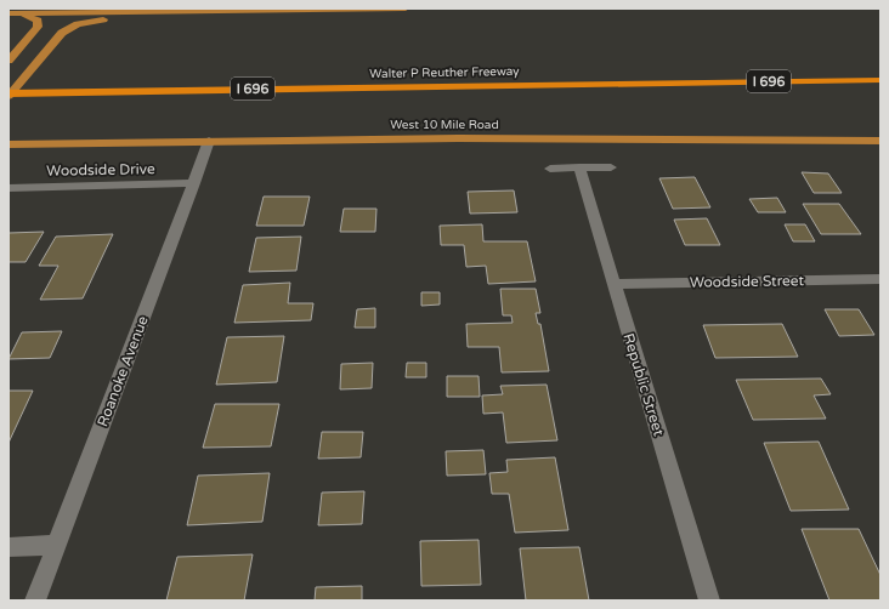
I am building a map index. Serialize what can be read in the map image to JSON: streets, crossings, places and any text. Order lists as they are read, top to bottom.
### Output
{
  "streets": {
    "highway": ["Walter P Reuther Freeway", "I 696"],
    "main road": ["West 10 Mile Road"],
    "street": [
      "Woodside Drive",
      "Woodside Street",
      "Roanoke Avenue",
      "Republic Street"
    ]
  },
  "crossings": [
    ["West 10 Mile Road", "Roanoke Avenue"],
    ["Woodside Drive", "Roanoke Avenue"],
    ["Woodside Street", "Republic Street"]
  ]
}
